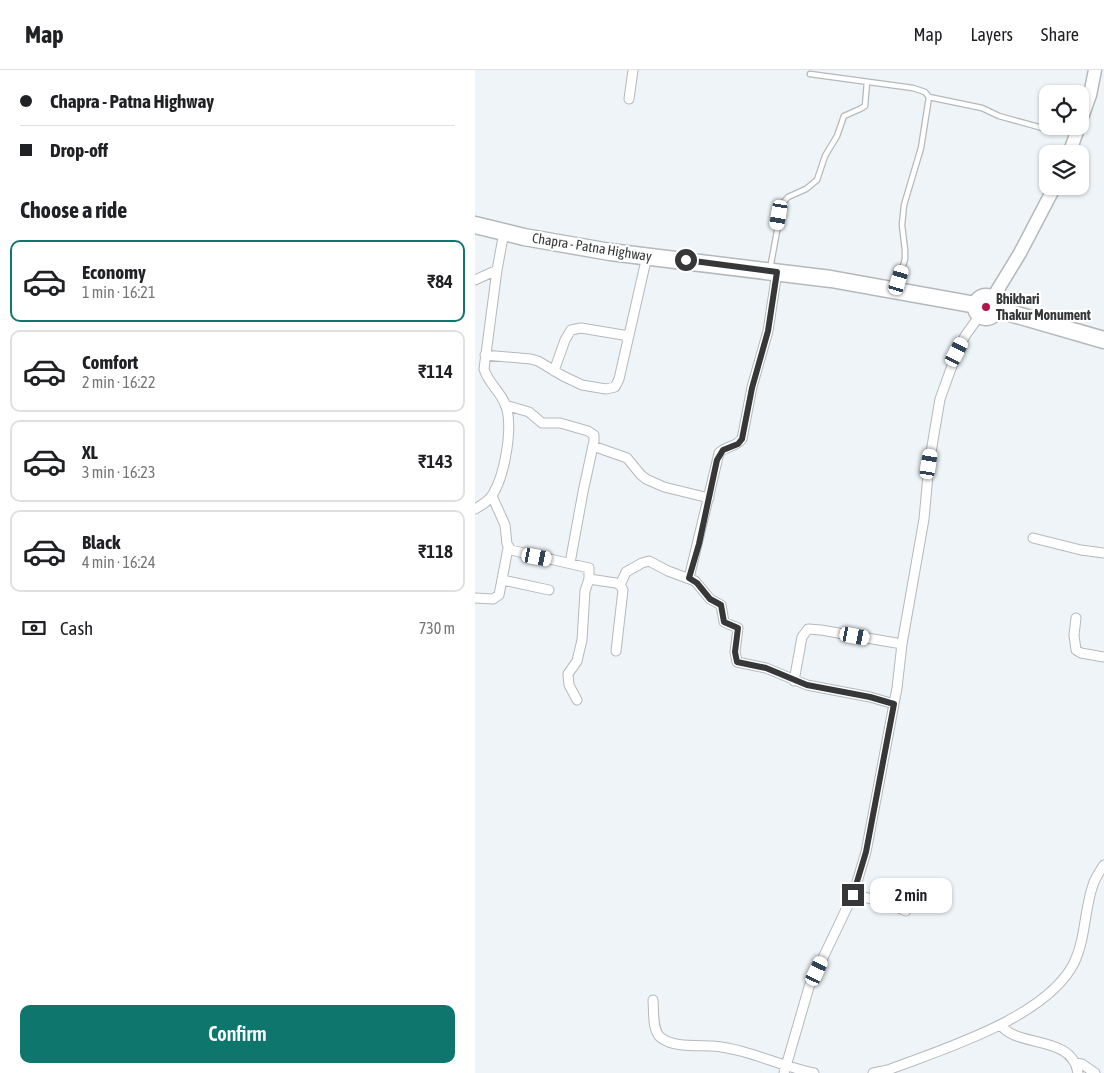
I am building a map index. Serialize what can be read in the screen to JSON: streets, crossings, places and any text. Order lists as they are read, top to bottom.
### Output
{
  "streets": {
    "highway": ["Chapra - Patna Highway"]
  },
  "places": ["Bhikhari Thakur Monument"],
  "page": {
    "header": "Map",
    "nav": ["Map", "Layers", "Share"],
    "banner": ["Chapra - Patna Highway", "Drop-off"],
    "heading": "Choose a ride",
    "list": [
      {
        "name": "Economy",
        "note": "1 min · 16:21",
        "value": "₹84"
      },
      {
        "name": "Comfort",
        "note": "2 min · 16:22",
        "value": "₹114"
      },
      {
        "name": "XL",
        "note": "3 min · 16:23",
        "value": "₹143"
      },
      {
        "name": "Black",
        "note": "4 min · 16:24",
        "value": "₹118"
      }
    ],
    "pay": ["Cash", "730 m"],
    "bubble": "2 min",
    "buttons": "Confirm"
  }
}
